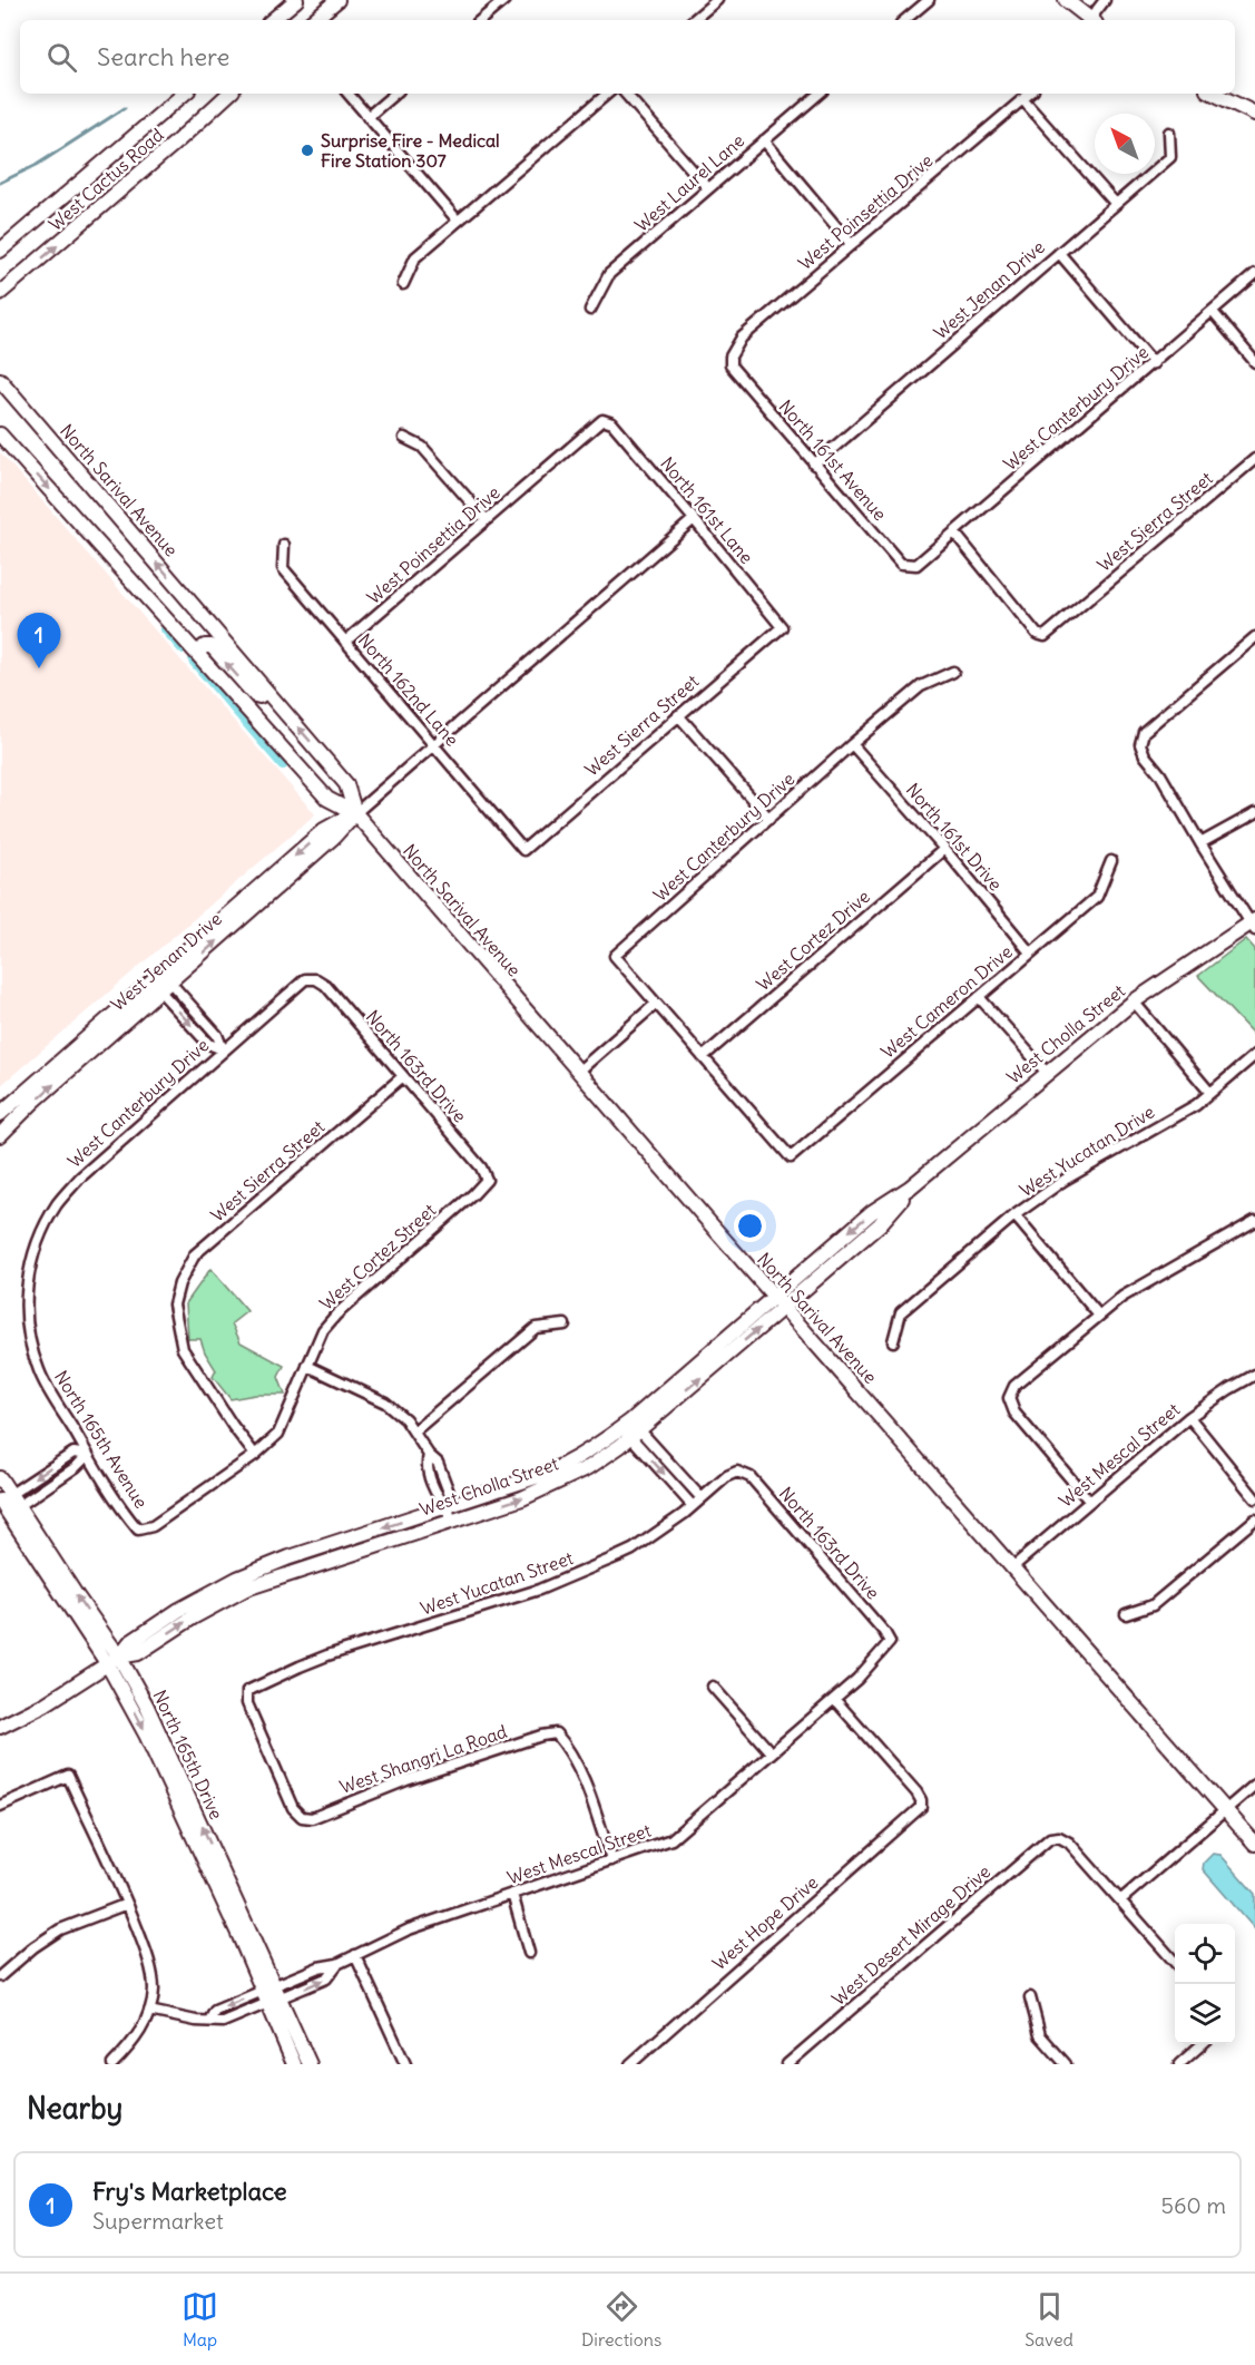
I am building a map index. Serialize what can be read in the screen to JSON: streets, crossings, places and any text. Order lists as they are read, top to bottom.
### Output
{
  "streets": {
    "street": [
      "West Cactus Road",
      "West Laurel Lane",
      "West Poinsettia Drive",
      "West Jenan Drive",
      "West Canterbury Drive",
      "North 161st Avenue",
      "North Sarival Avenue",
      "North 161st Lane",
      "West Sierra Street",
      "North 162nd Lane",
      "North 161st Drive",
      "West Cortez Drive",
      "West Cameron Drive",
      "West Cholla Street",
      "North 163rd Drive",
      "West Yucatan Drive",
      "West Cortez Street",
      "North 165th Avenue",
      "West Mescal Street",
      "West Yucatan Street",
      "North 165th Drive",
      "West Shangri La Road",
      "West Hope Drive",
      "West Desert Mirage Drive"
    ]
  },
  "crossings": [
    ["West Poinsettia Drive", "North 161st Avenue"],
    ["West Poinsettia Drive", "North 161st Lane"],
    ["West Poinsettia Drive", "North 162nd Lane"],
    ["West Jenan Drive", "North 161st Avenue"],
    ["West Jenan Drive", "North Sarival Avenue"],
    ["West Jenan Drive", "North 161st Lane"],
    ["West Jenan Drive", "North 162nd Lane"],
    ["West Canterbury Drive", "North 161st Avenue"],
    ["West Canterbury Drive", "West Sierra Street"],
    ["West Canterbury Drive", "North 161st Drive"],
    ["West Canterbury Drive", "North 163rd Drive"],
    ["West Canterbury Drive", "North 165th Avenue"],
    ["North Sarival Avenue", "West Cholla Street"],
    ["North Sarival Avenue", "West Mescal Street"],
    ["North 161st Lane", "West Sierra Street"],
    ["West Sierra Street", "North 162nd Lane"],
    ["West Sierra Street", "North 163rd Drive"],
    ["West Sierra Street", "West Cortez Street"],
    ["North 161st Drive", "West Cortez Drive"],
    ["North 161st Drive", "West Cameron Drive"],
    ["West Cortez Drive", "West Cameron Drive"],
    ["West Cholla Street", "North 165th Drive"],
    ["North 163rd Drive", "West Cortez Street"],
    ["North 163rd Drive", "West Mescal Street"],
    ["North 163rd Drive", "West Yucatan Street"],
    ["West Cortez Street", "North 165th Avenue"],
    ["West Mescal Street", "North 165th Drive"],
    ["West Mescal Street", "West Shangri La Road"],
    ["West Mescal Street", "West Hope Drive"],
    ["West Yucatan Street", "West Shangri La Road"]
  ],
  "places": ["Surprise Fire - Medical Fire Station 307"],
  "north": "top left",
  "page": {
    "search": "Search here",
    "pins": "1",
    "heading": "Nearby",
    "list": [
      {
        "mark": "1",
        "name": "Fry's Marketplace",
        "note": "Supermarket",
        "value": "560 m"
      }
    ],
    "nav": ["Map", "Directions", "Saved"]
  }
}
